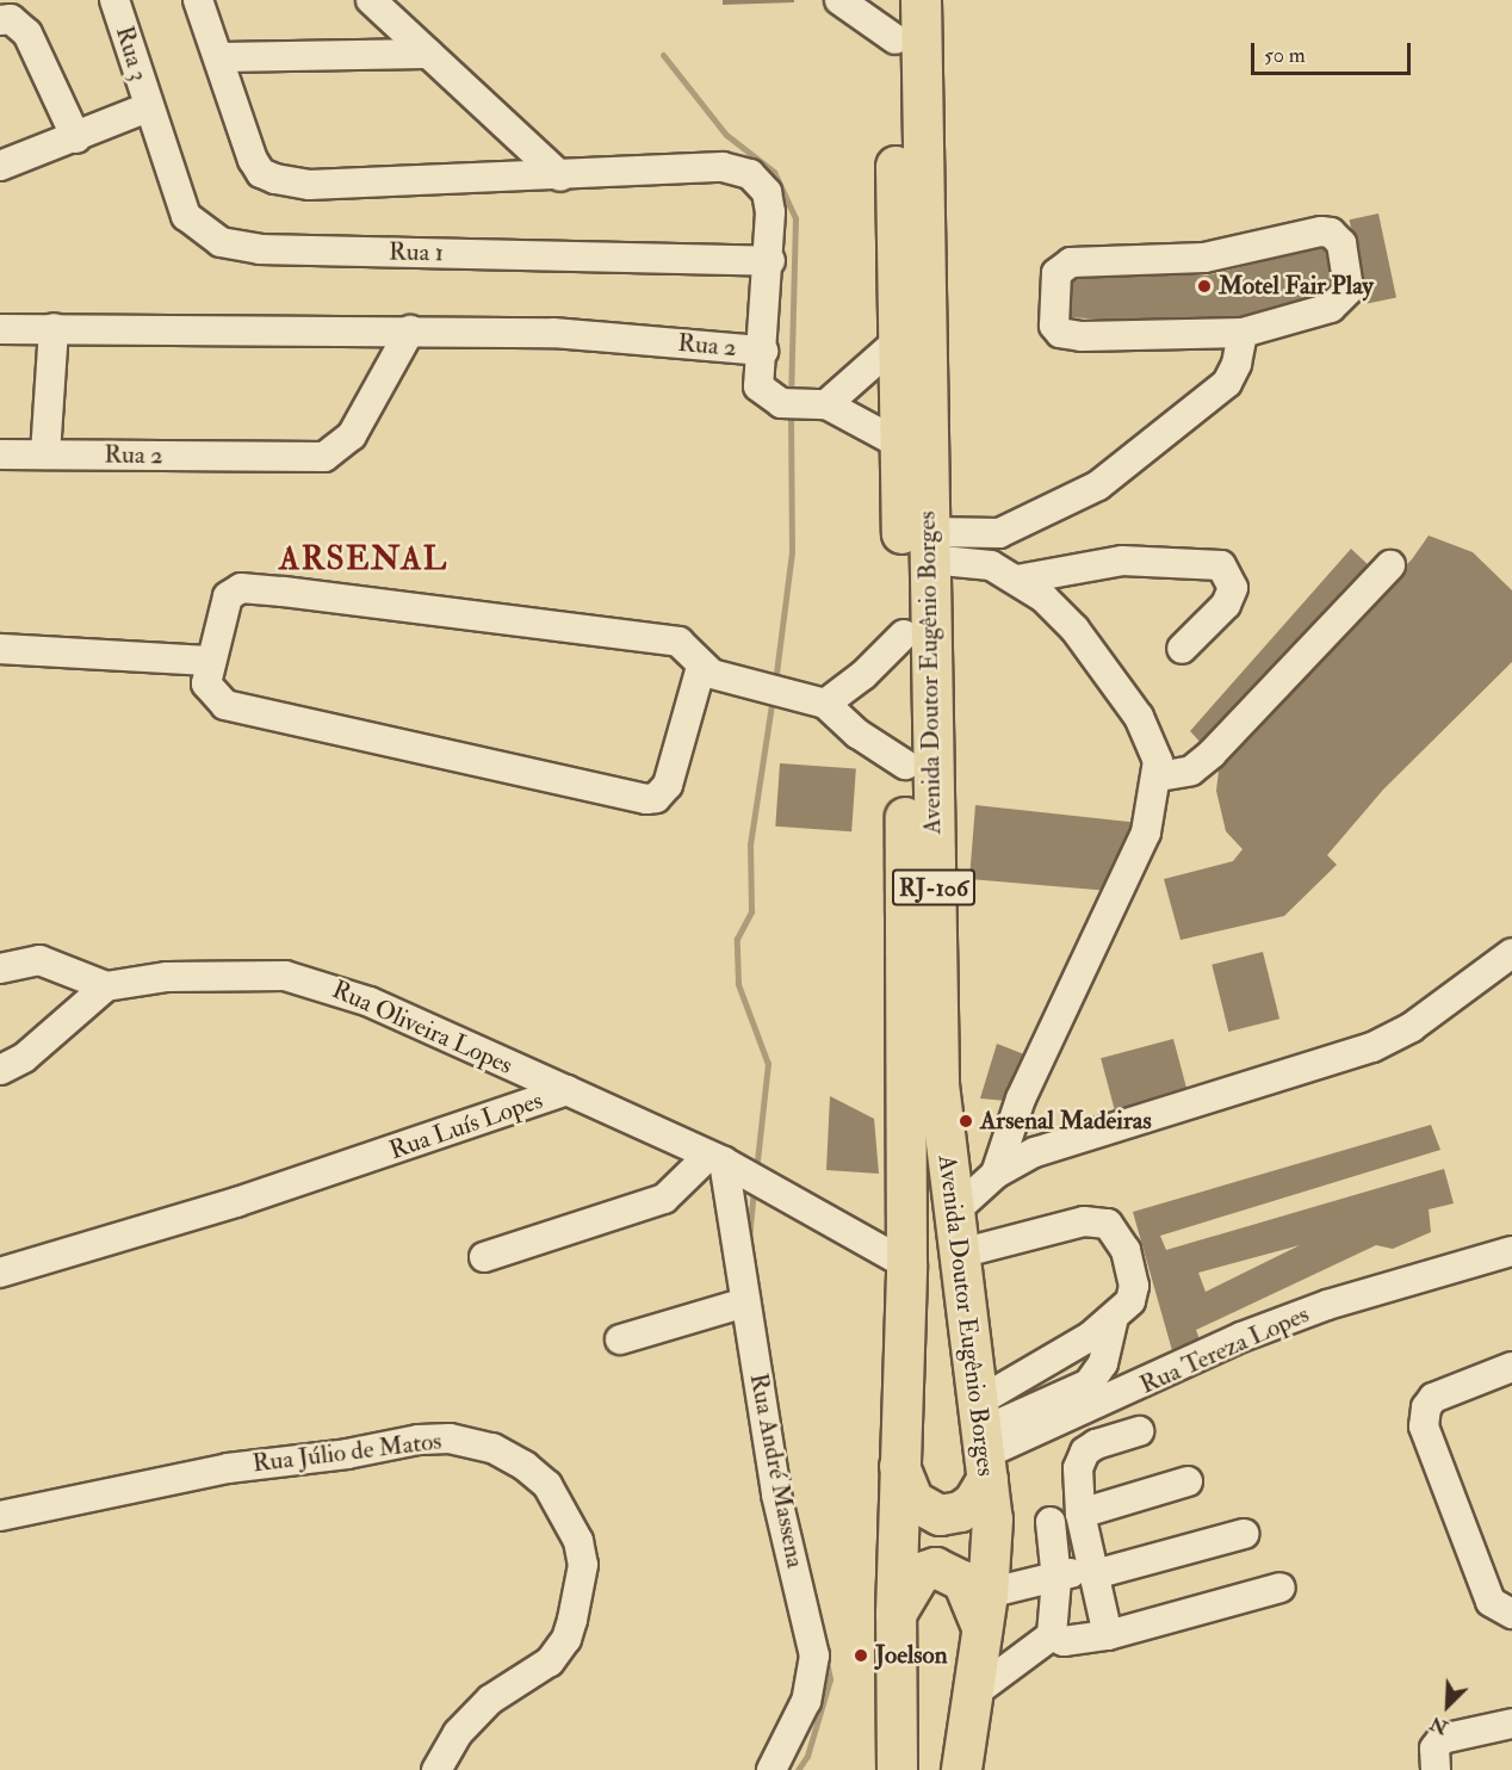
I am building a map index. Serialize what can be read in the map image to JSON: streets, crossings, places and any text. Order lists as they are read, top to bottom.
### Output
{
  "streets": {
    "highway": ["Avenida Doutor Eugênio Borges", "RJ-106"],
    "street": [
      "Rua 3",
      "Rua 1",
      "Rua 2",
      "Rua Oliveira Lopes",
      "Rua Luís Lopes",
      "Rua Tereza Lopes",
      "Rua Júlio de Matos",
      "Rua André Massena"
    ]
  },
  "crossings": [
    ["Rua 3", "Rua 1"],
    ["Rua 1", "Rua 2"],
    ["Avenida Doutor Eugênio Borges", "Rua Luís Lopes"],
    ["Avenida Doutor Eugênio Borges", "Rua Tereza Lopes"],
    ["Rua Oliveira Lopes", "Rua Luís Lopes"],
    ["Rua Luís Lopes", "Rua André Massena"]
  ],
  "districts": ["ARSENAL"],
  "places": ["Motel Fair Play", "Arsenal Madeiras", "Joelson"],
  "scale_bar": "50 m",
  "north": "bottom left"
}
